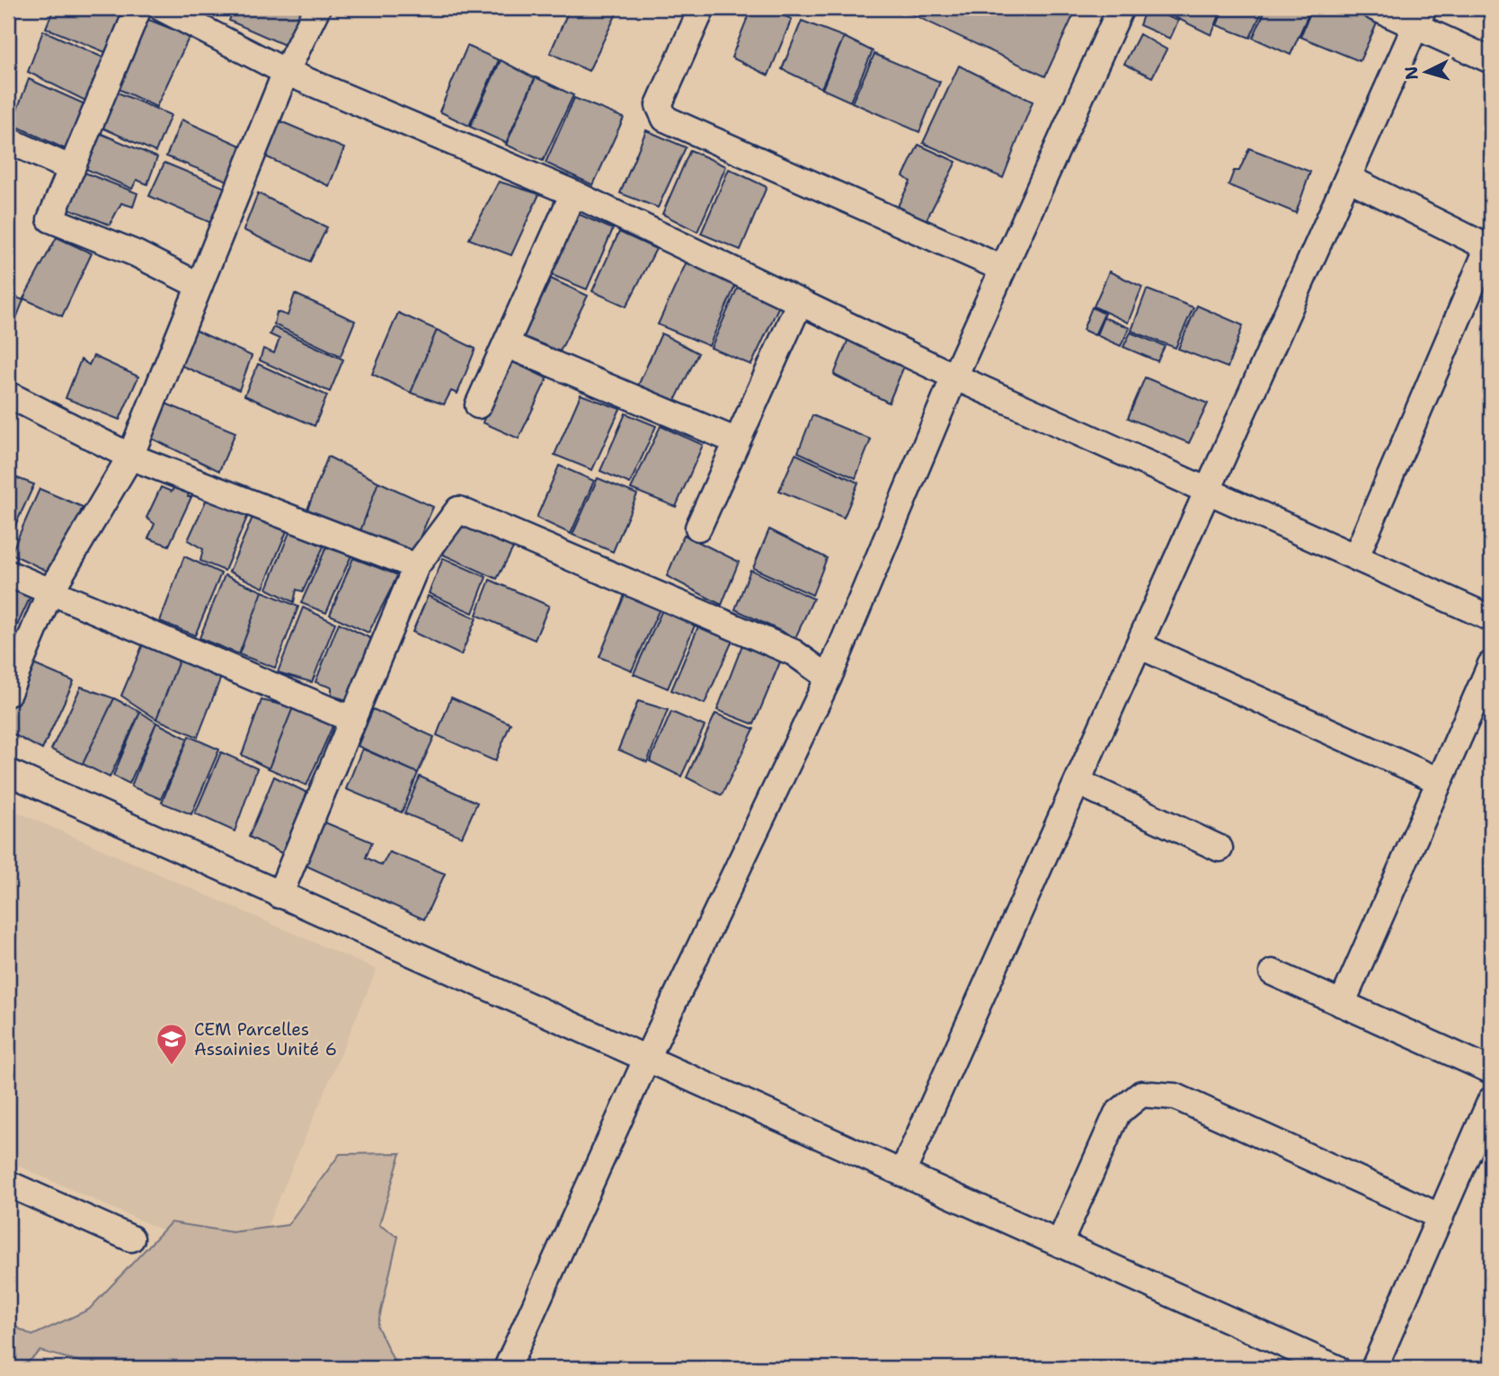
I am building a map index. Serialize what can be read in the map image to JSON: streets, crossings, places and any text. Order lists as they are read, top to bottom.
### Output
{
  "places": {
    "school or university": ["CEM Parcelles Assainies Unité 6"]
  },
  "north": "left"
}
